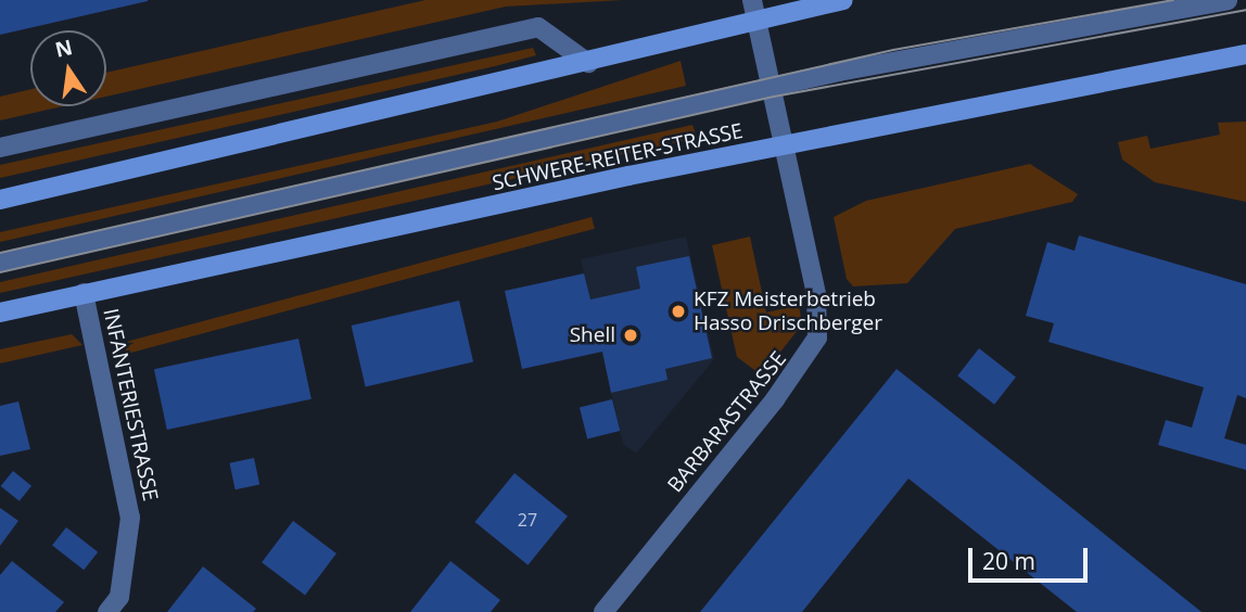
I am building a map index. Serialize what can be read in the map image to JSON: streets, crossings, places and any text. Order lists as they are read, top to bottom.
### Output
{
  "streets": {
    "main road": ["SCHWERE-REITER-STRASSE"],
    "street": ["INFANTERIESTRASSE", "BARBARASTRASSE"]
  },
  "crossings": [
    ["SCHWERE-REITER-STRASSE", "INFANTERIESTRASSE"],
    ["SCHWERE-REITER-STRASSE", "BARBARASTRASSE"]
  ],
  "places": ["KFZ Meisterbetrieb Hasso Drischberger", "Shell"],
  "house_numbers": ["27"],
  "scale_bar": "20 m",
  "north": "top"
}
